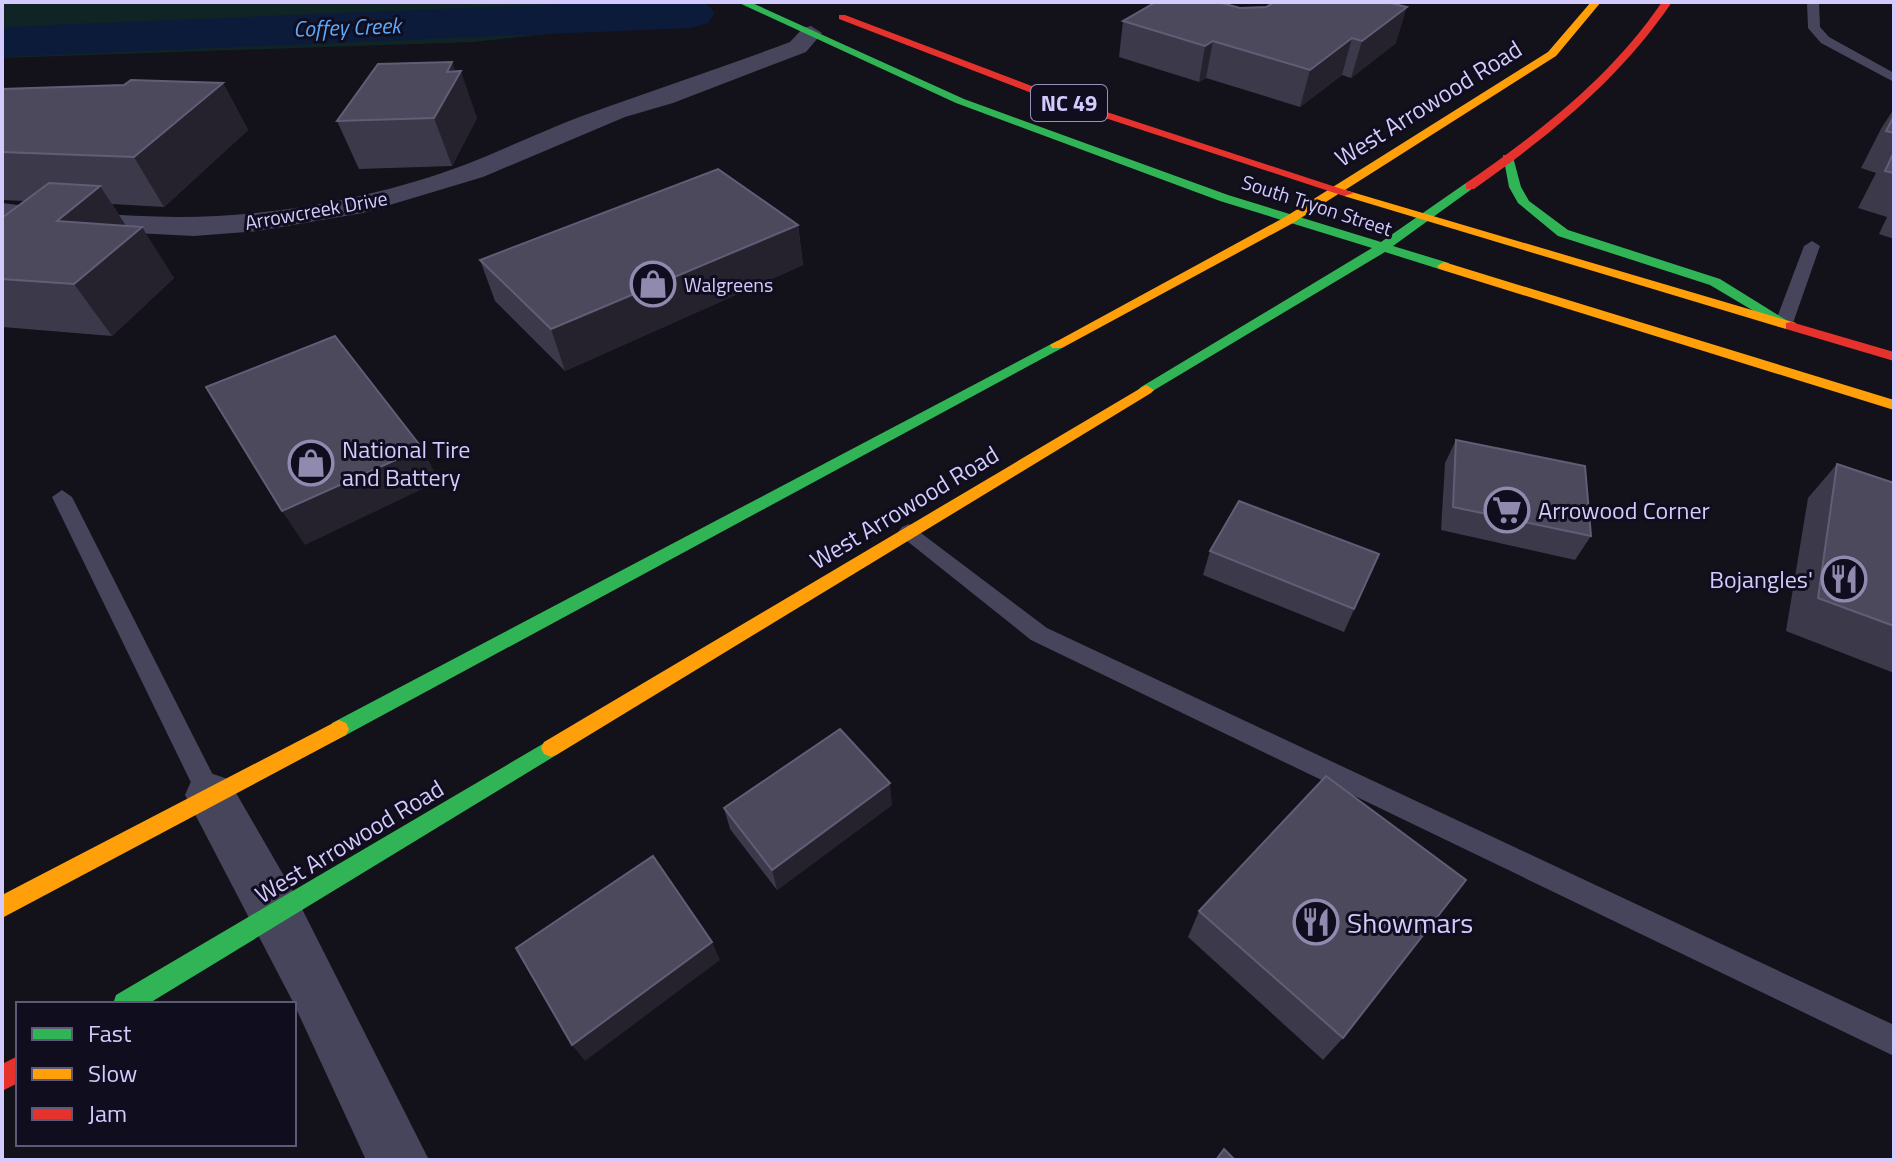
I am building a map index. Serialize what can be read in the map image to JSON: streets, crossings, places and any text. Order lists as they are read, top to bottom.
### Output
{
  "streets": {
    "main road": ["NC 49", "West Arrowood Road", "South Tryon Street"],
    "street": ["Arrowcreek Drive"]
  },
  "crossings": [
    ["West Arrowood Road", "South Tryon Street"],
    ["South Tryon Street", "Arrowcreek Drive"]
  ],
  "water": ["Coffey Creek"],
  "places": {
    "shop": ["Walgreens", "National Tire and Battery"],
    "supermarket": ["Arrowood Corner"],
    "restaurant": ["Bojangles'", "Showmars"]
  },
  "legend": ["Fast", "Slow", "Jam"]
}
